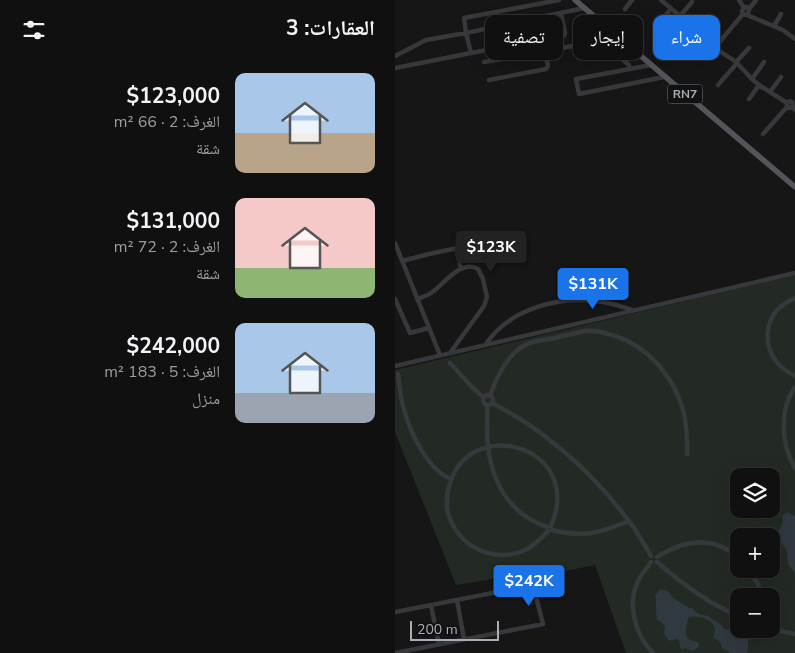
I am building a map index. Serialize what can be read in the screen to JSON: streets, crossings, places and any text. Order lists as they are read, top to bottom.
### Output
{
  "streets": {
    "main road": ["RN7"]
  },
  "scale_bar": "200 m",
  "page": {
    "heading": "العقارات: 3",
    "chip": ["شراء", "إيجار", "تصفية"],
    "list": [
      {
        "name": "$123,000",
        "note": "الغرف: 2 · 66 m² · شقة"
      },
      {
        "name": "$131,000",
        "note": "الغرف: 2 · 72 m² · شقة"
      },
      {
        "name": "$242,000",
        "note": "الغرف: 5 · 183 m² · منزل"
      }
    ],
    "price": ["$123K", "$131K", "$242K"],
    "map_buttons": ["+", "−"],
    "scale": "200 m"
  }
}
